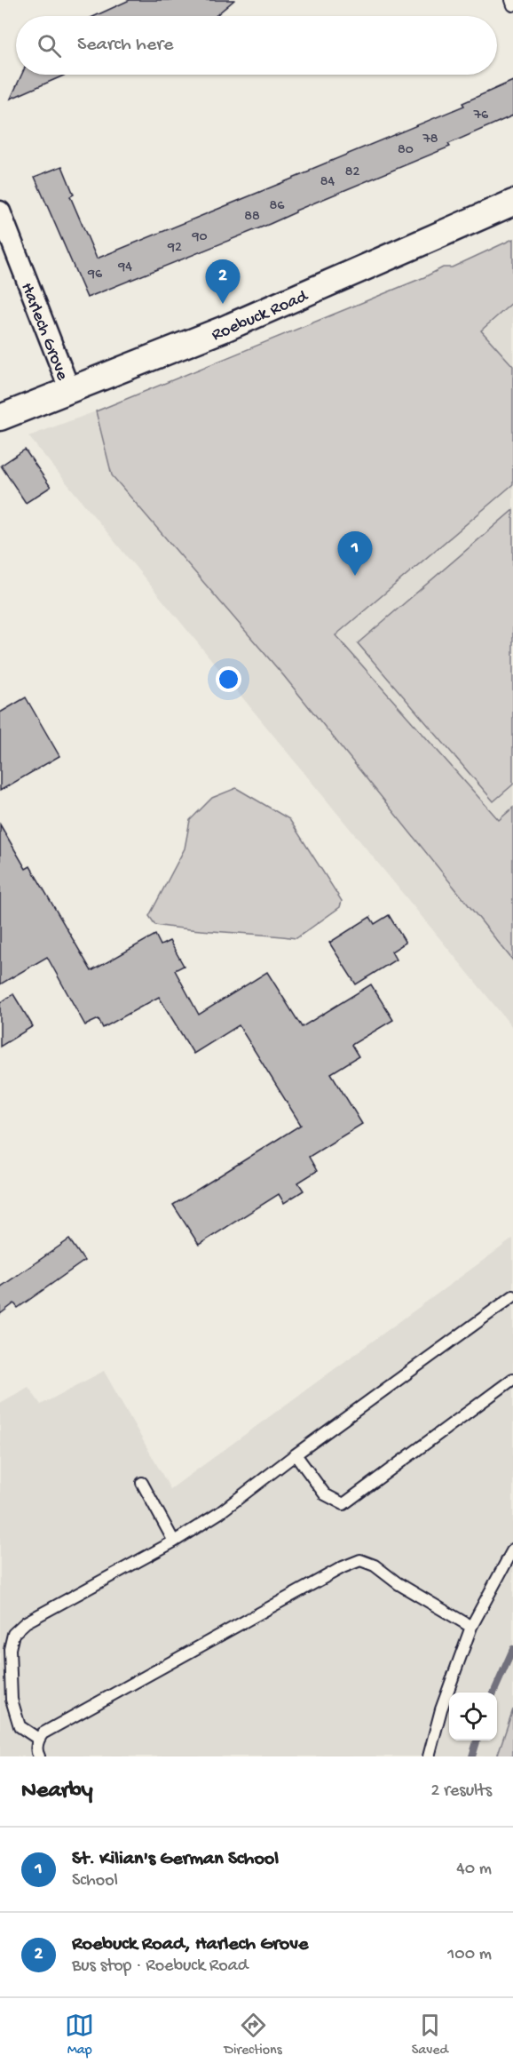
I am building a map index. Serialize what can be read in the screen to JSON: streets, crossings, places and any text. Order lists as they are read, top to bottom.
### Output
{
  "streets": {
    "street": ["Roebuck Road", "Harlech Grove"]
  },
  "crossings": [
    ["Roebuck Road", "Harlech Grove"]
  ],
  "house_numbers": [
    "76",
    "78",
    "80",
    "82",
    "84",
    "86",
    "88",
    "90",
    "92",
    "94",
    "96"
  ],
  "page": {
    "search": "Search here",
    "pins": ["2", "1"],
    "heading": ["Nearby", "2 results"],
    "list": [
      {
        "mark": "1",
        "name": "St. Kilian's German School",
        "note": "School",
        "value": "40 m"
      },
      {
        "mark": "2",
        "name": "Roebuck Road, Harlech Grove",
        "note": "Bus stop · Roebuck Road",
        "value": "100 m"
      }
    ],
    "nav": ["Map", "Directions", "Saved"]
  }
}
